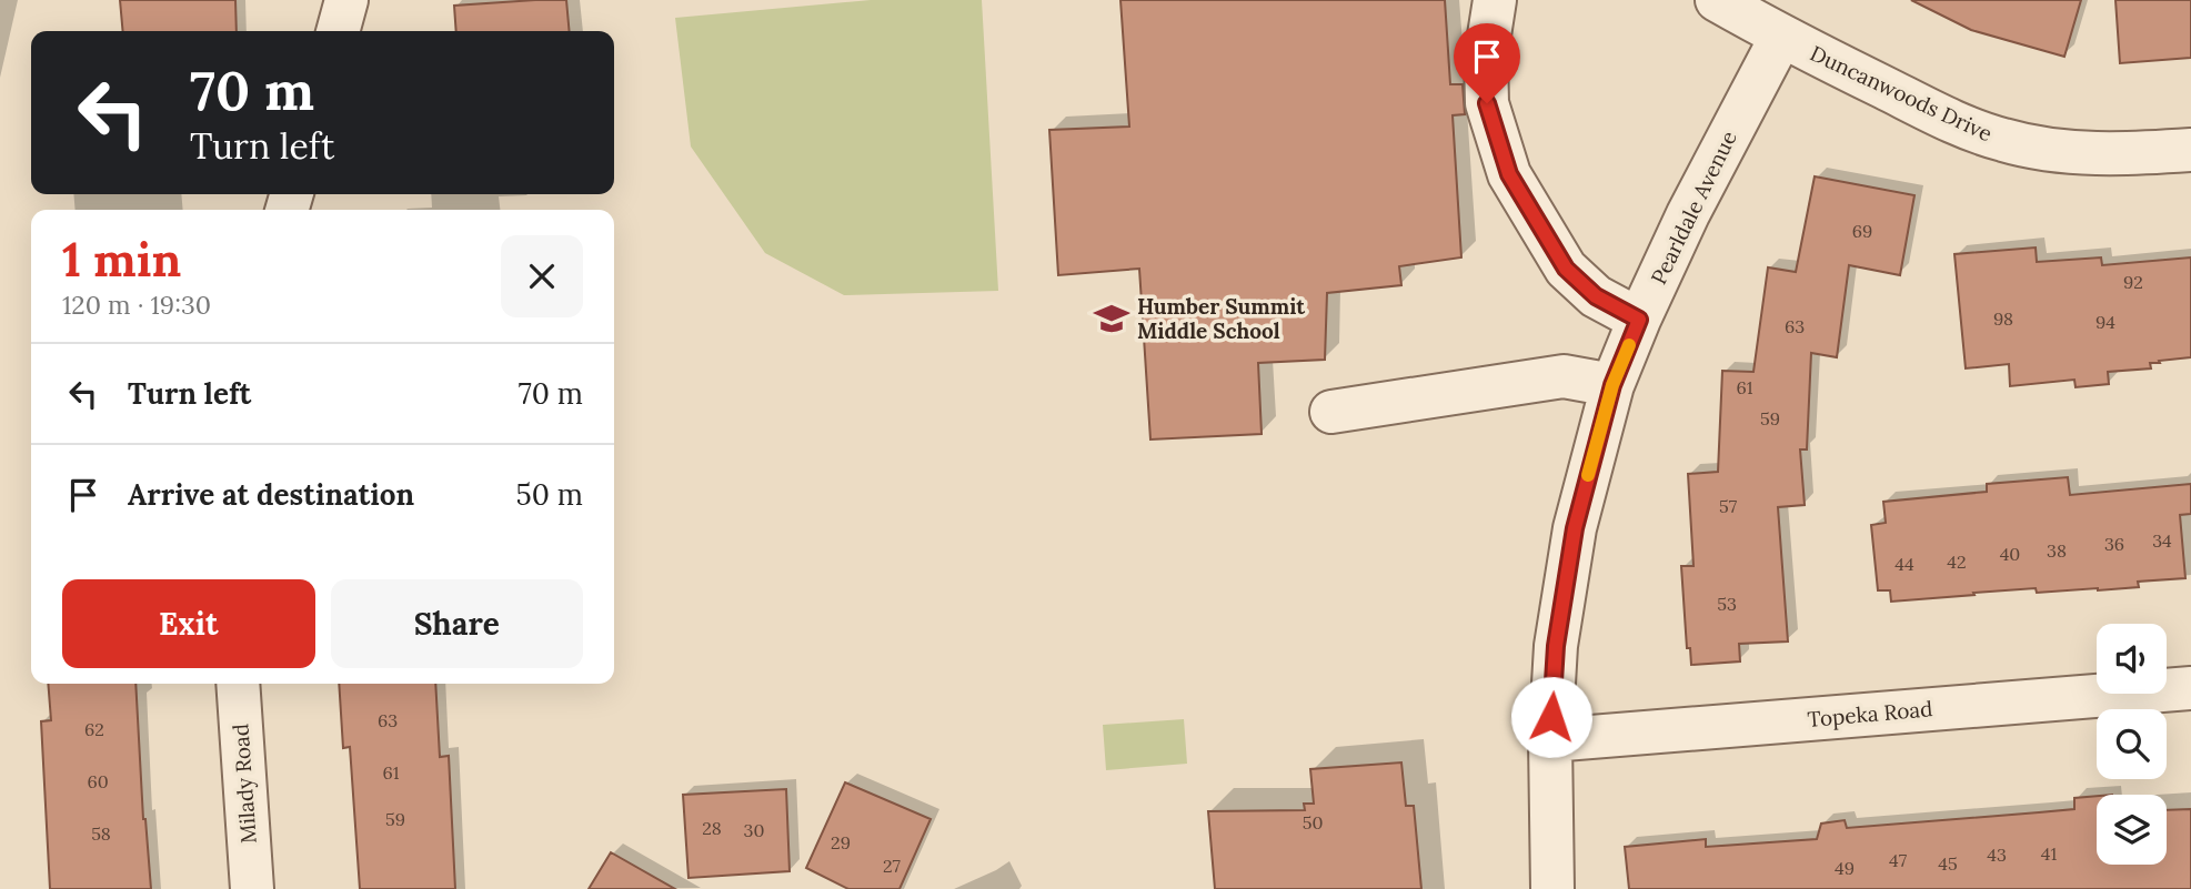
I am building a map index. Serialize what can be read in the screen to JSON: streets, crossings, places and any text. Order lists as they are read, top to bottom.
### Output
{
  "streets": {
    "street": [
      "Duncanwoods Drive",
      "Pearldale Avenue",
      "Topeka Road",
      "Milady Road"
    ]
  },
  "crossings": [
    ["Duncanwoods Drive", "Pearldale Avenue"],
    ["Pearldale Avenue", "Topeka Road"]
  ],
  "places": {
    "school or university": ["Humber Summit Middle School"]
  },
  "house_numbers": [
    "69",
    "92",
    "98",
    "94",
    "63",
    "61",
    "59",
    "57",
    "34",
    "36",
    "38",
    "40",
    "42",
    "44",
    "53",
    "63",
    "62",
    "61",
    "60",
    "59",
    "50",
    "28",
    "30",
    "58",
    "29",
    "41",
    "43",
    "47",
    "45",
    "27",
    "49"
  ],
  "page": {
    "turn": ["70 m", "Turn left"],
    "heading": ["1 min", "120 m · 19:30"],
    "list": [
      {
        "name": "Turn left",
        "value": "70 m"
      },
      {
        "name": "Arrive at destination",
        "value": "50 m"
      }
    ],
    "buttons": ["Exit", "Share"]
  }
}
